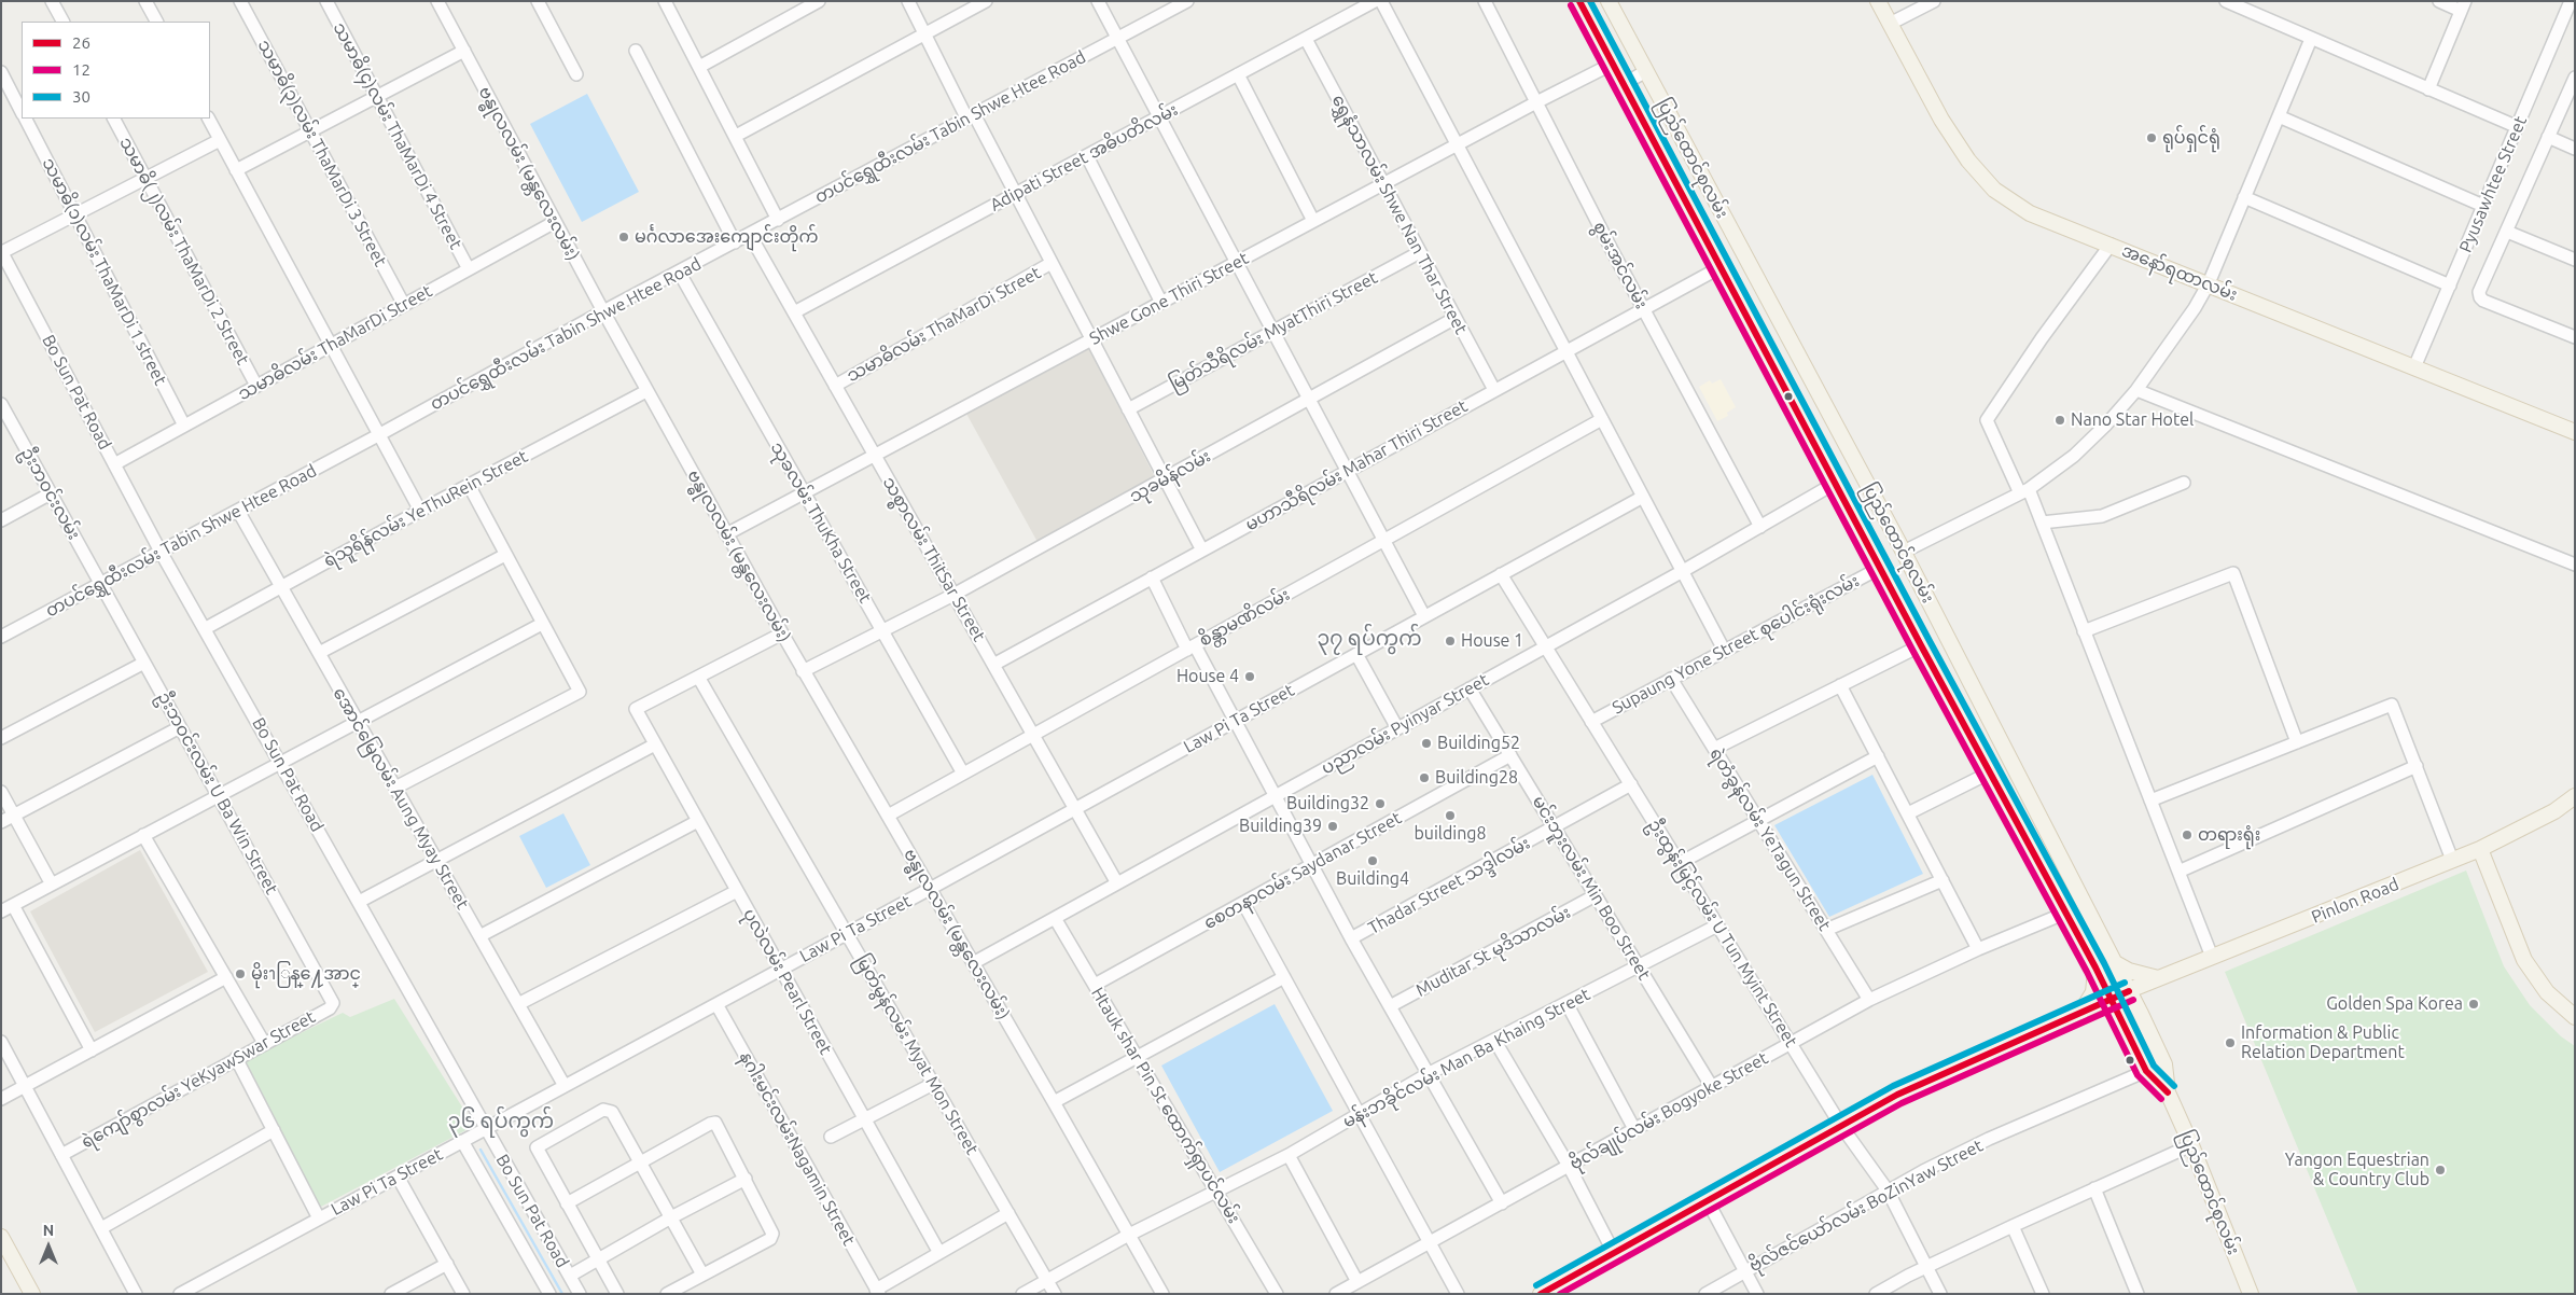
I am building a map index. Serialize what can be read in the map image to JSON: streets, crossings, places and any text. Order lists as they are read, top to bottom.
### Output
{
  "streets": {
    "main road": ["ပြည်ထောင်စုလမ်း", "အနော်ရထာလမ်း", "Pinlon Road"],
    "street": [
      "တပင်ရွှေထီးလမ်း Tabin Shwe Htee Road",
      "သမာဓိ(၄)လမ်း ThaMarDi 4 Street",
      "သမာဓိ(၃)လမ်း ThaMarDi 3 Street",
      "Adipati Street အဓိပတိလမ်း",
      "ဗန္ဓုလလမ်း (မန္တလေးလမ်း)",
      "Pyusawhtee Street",
      "ရွှေနံသာလမ်း Shwe Nan Thar Street",
      "သမာဓိ(၂)လမ်း ThaMarDi 2 Street",
      "စွမ်းအင်လမ်း",
      "သမာဓိ(၁)လမ်း ThaMarDi 1 street",
      "Shwe Gone Thiri Street",
      "သမာဓိလမ်း ThaMarDi Street",
      "မြတ်သီရိလမ်း MyatThiri Street",
      "Bo Sun Pat Road",
      "မဟာသီရိလမ်း Mahar Thiri Street",
      "သုခမိန်လမ်း",
      "ဦးဘဝင်းလမ်း",
      "ရဲသူရိန်လမ်း YeThuRein Street",
      "သုခလမ်း ThuKha Street",
      "သစ္စာလမ်း ThitSar Street",
      "စိန္တာမဏိလမ်း",
      "Supaung Yone Street စုပေါင်းရုံးလမ်း",
      "Law Pi Ta Street",
      "ပညာလမ်း Pyinyar Street",
      "ဦးဘဝင်းလမ်း U Ba Win Street",
      "အောင်မြေလမ်း Aung Myay Street",
      "ရဲတံခွန်လမ်း YeTagun Street",
      "စေတနာလမ်း Saydanar Street",
      "Thadar Street သဒ္ဒါလမ်း",
      "မင်းဘူးလမ်း Min Boo Street",
      "ဦးထွန်းမြင့်လမ်း U Tun Myint Street",
      "Muditar St မုဒိသာလမ်း",
      "ပုလဲလမ်း Pearl Street",
      "မြတ်မွန်လမ်း Myat Mon Street",
      "မန်းဘခိုင်လမ်း Man Ba Khaing Street",
      "ရဲကျော်စွာလမ်း YeKyawSwar Street",
      "Htauk shar Pin St ထောက်ရှာပင်လမ်း",
      "ဗိုလ်ချုပ်လမ်း Bogyoke Street",
      "နဂါးမင်းလမ်းNagamin Street",
      "ဗိုလ်ဇင်ယော်လမ်း BoZinYaw Street"
    ]
  },
  "crossings": [
    ["တပင်ရွှေထီးလမ်း Tabin Shwe Htee Road", "ဗန္ဓုလလမ်း (မန္တလေးလမ်း)"],
    ["တပင်ရွှေထီးလမ်း Tabin Shwe Htee Road", "Bo Sun Pat Road"],
    ["တပင်ရွှေထီးလမ်း Tabin Shwe Htee Road", "ဦးဘဝင်းလမ်း"],
    ["တပင်ရွှေထီးလမ်း Tabin Shwe Htee Road", "သုခလမ်း ThuKha Street"],
    ["တပင်ရွှေထီးလမ်း Tabin Shwe Htee Road", "သစ္စာလမ်း ThitSar Street"],
    ["တပင်ရွှေထီးလမ်း Tabin Shwe Htee Road", "ဦးဘဝင်းလမ်း U Ba Win Street"],
    ["တပင်ရွှေထီးလမ်း Tabin Shwe Htee Road", "အောင်မြေလမ်း Aung Myay Street"],
    ["သမာဓိ(၄)လမ်း ThaMarDi 4 Street", "သမာဓိလမ်း ThaMarDi Street"],
    ["သမာဓိ(၃)လမ်း ThaMarDi 3 Street", "သမာဓိလမ်း ThaMarDi Street"],
    ["Adipati Street အဓိပတိလမ်း", "ရွှေနံသာလမ်း Shwe Nan Thar Street"],
    ["Adipati Street အဓိပတိလမ်း", "သစ္စာလမ်း ThitSar Street"],
    ["ပြည်ထောင်စုလမ်း", "Shwe Gone Thiri Street"],
    ["ပြည်ထောင်စုလမ်း", "မဟာသီရိလမ်း Mahar Thiri Street"],
    ["ပြည်ထောင်စုလမ်း", "Supaung Yone Street စုပေါင်းရုံးလမ်း"],
    ["ပြည်ထောင်စုလမ်း", "ပညာလမ်း Pyinyar Street"],
    ["ပြည်ထောင်စုလမ်း", "Pinlon Road"],
    ["ပြည်ထောင်စုလမ်း", "ဗိုလ်ချုပ်လမ်း Bogyoke Street"],
    ["ပြည်ထောင်စုလမ်း", "ဗိုလ်ဇင်ယော်လမ်း BoZinYaw Street"],
    ["ဗန္ဓုလလမ်း (မန္တလေးလမ်း)", "Shwe Gone Thiri Street"],
    ["ဗန္ဓုလလမ်း (မန္တလေးလမ်း)", "သမာဓိလမ်း ThaMarDi Street"],
    ["ဗန္ဓုလလမ်း (မန္တလေးလမ်း)", "သုခမိန်လမ်း"],
    ["ဗန္ဓုလလမ်း (မန္တလေးလမ်း)", "ရဲသူရိန်လမ်း YeThuRein Street"],
    ["ဗန္ဓုလလမ်း (မန္တလေးလမ်း)", "စိန္တာမဏိလမ်း"],
    ["ဗန္ဓုလလမ်း (မန္တလေးလမ်း)", "Law Pi Ta Street"],
    ["ဗန္ဓုလလမ်း (မန္တလေးလမ်း)", "ပညာလမ်း Pyinyar Street"],
    ["ဗန္ဓုလလမ်း (မန္တလေးလမ်း)", "မန်းဘခိုင်လမ်း Man Ba Khaing Street"],
    ["Pyusawhtee Street", "အနော်ရထာလမ်း"],
    ["ရွှေနံသာလမ်း Shwe Nan Thar Street", "Shwe Gone Thiri Street"],
    ["ရွှေနံသာလမ်း Shwe Nan Thar Street", "မြတ်သီရိလမ်း MyatThiri Street"],
    ["ရွှေနံသာလမ်း Shwe Nan Thar Street", "မဟာသီရိလမ်း Mahar Thiri Street"],
    ["ရွှေနံသာလမ်း Shwe Nan Thar Street", "သုခမိန်လမ်း"],
    ["သမာဓိ(၂)လမ်း ThaMarDi 2 Street", "သမာဓိလမ်း ThaMarDi Street"],
    ["စွမ်းအင်လမ်း", "Shwe Gone Thiri Street"],
    ["စွမ်းအင်လမ်း", "မဟာသီရိလမ်း Mahar Thiri Street"],
    ["စွမ်းအင်လမ်း", "ပညာလမ်း Pyinyar Street"],
    ["သမာဓိ(၁)လမ်း ThaMarDi 1 street", "သမာဓိလမ်း ThaMarDi Street"],
    ["Shwe Gone Thiri Street", "သုခလမ်း ThuKha Street"],
    ["Shwe Gone Thiri Street", "သစ္စာလမ်း ThitSar Street"],
    ["သမာဓိလမ်း ThaMarDi Street", "Bo Sun Pat Road"],
    ["သမာဓိလမ်း ThaMarDi Street", "သစ္စာလမ်း ThitSar Street"],
    ["Bo Sun Pat Road", "ရဲသူရိန်လမ်း YeThuRein Street"],
    ["Bo Sun Pat Road", "Law Pi Ta Street"],
    ["မဟာသီရိလမ်း Mahar Thiri Street", "သစ္စာလမ်း ThitSar Street"],
    ["သုခမိန်လမ်း", "သုခလမ်း ThuKha Street"],
    ["သုခမိန်လမ်း", "သစ္စာလမ်း ThitSar Street"],
    ["ဦးဘဝင်းလမ်း", "ဦးဘဝင်းလမ်း U Ba Win Street"],
    ["ရဲသူရိန်လမ်း YeThuRein Street", "အောင်မြေလမ်း Aung Myay Street"],
    ["သုခလမ်း ThuKha Street", "စိန္တာမဏိလမ်း"],
    ["သစ္စာလမ်း ThitSar Street", "စိန္တာမဏိလမ်း"],
    ["သစ္စာလမ်း ThitSar Street", "Law Pi Ta Street"],
    ["သစ္စာလမ်း ThitSar Street", "ပညာလမ်း Pyinyar Street"],
    ["Supaung Yone Street စုပေါင်းရုံးလမ်း", "ရဲတံခွန်လမ်း YeTagun Street"],
    ["Supaung Yone Street စုပေါင်းရုံးလမ်း", "ဦးထွန်းမြင့်လမ်း U Tun Myint Street"],
    ["Law Pi Ta Street", "အောင်မြေလမ်း Aung Myay Street"],
    ["Law Pi Ta Street", "ဦးထွန်းမြင့်လမ်း U Tun Myint Street"],
    ["Law Pi Ta Street", "ပုလဲလမ်း Pearl Street"],
    ["Law Pi Ta Street", "မြတ်မွန်လမ်း Myat Mon Street"],
    ["Law Pi Ta Street", "နဂါးမင်းလမ်းNagamin Street"],
    ["ပညာလမ်း Pyinyar Street", "မင်းဘူးလမ်း Min Boo Street"],
    ["ပညာလမ်း Pyinyar Street", "ဦးထွန်းမြင့်လမ်း U Tun Myint Street"],
    ["ပညာလမ်း Pyinyar Street", "Htauk shar Pin St ထောက်ရှာပင်လမ်း"],
    ["ဦးဘဝင်းလမ်း U Ba Win Street", "ရဲကျော်စွာလမ်း YeKyawSwar Street"],
    ["ရဲတံခွန်လမ်း YeTagun Street", "ဗိုလ်ချုပ်လမ်း Bogyoke Street"],
    ["စေတနာလမ်း Saydanar Street", "မင်းဘူးလမ်း Min Boo Street"],
    ["စေတနာလမ်း Saydanar Street", "Htauk shar Pin St ထောက်ရှာပင်လမ်း"],
    ["Thadar Street သဒ္ဒါလမ်း", "မင်းဘူးလမ်း Min Boo Street"],
    ["Thadar Street သဒ္ဒါလမ်း", "ဦးထွန်းမြင့်လမ်း U Tun Myint Street"],
    ["မင်းဘူးလမ်း Min Boo Street", "Muditar St မုဒိသာလမ်း"],
    ["မင်းဘူးလမ်း Min Boo Street", "မန်းဘခိုင်လမ်း Man Ba Khaing Street"],
    ["မင်းဘူးလမ်း Min Boo Street", "ဗိုလ်ချုပ်လမ်း Bogyoke Street"],
    ["Pinlon Road", "ဦးထွန်းမြင့်လမ်း U Tun Myint Street"],
    ["ဦးထွန်းမြင့်လမ်း U Tun Myint Street", "မန်းဘခိုင်လမ်း Man Ba Khaing Street"],
    ["ဦးထွန်းမြင့်လမ်း U Tun Myint Street", "ဗိုလ်ချုပ်လမ်း Bogyoke Street"],
    ["ဦးထွန်းမြင့်လမ်း U Tun Myint Street", "ဗိုလ်ဇင်ယော်လမ်း BoZinYaw Street"],
    ["ပုလဲလမ်း Pearl Street", "မြတ်မွန်လမ်း Myat Mon Street"],
    ["မြတ်မွန်လမ်း Myat Mon Street", "မန်းဘခိုင်လမ်း Man Ba Khaing Street"],
    ["မန်းဘခိုင်လမ်း Man Ba Khaing Street", "Htauk shar Pin St ထောက်ရှာပင်လမ်း"]
  ],
  "districts": ["၃၇ ရပ်ကွက်", "၃၆ ရပ်ကွက်"],
  "places": [
    "ရုပ်ရှင်ရုံ",
    "မင်္ဂလာအေးကျောင်းတိုက်",
    "Nano Star Hotel",
    "House 1",
    "House 4",
    "Building52",
    "Building28",
    "Building32",
    "building8",
    "Building39",
    "တရားရုံး",
    "Building4",
    "မိုးၫြန္႔ေအာင္",
    "Golden Spa Korea",
    "Information & Public Relation Department",
    "Yangon Equestrian & Country Club"
  ],
  "lines": ["transit line 26", "transit line 30", "transit line 12"],
  "legend": ["26", "12", "30"],
  "north": "top"
}
